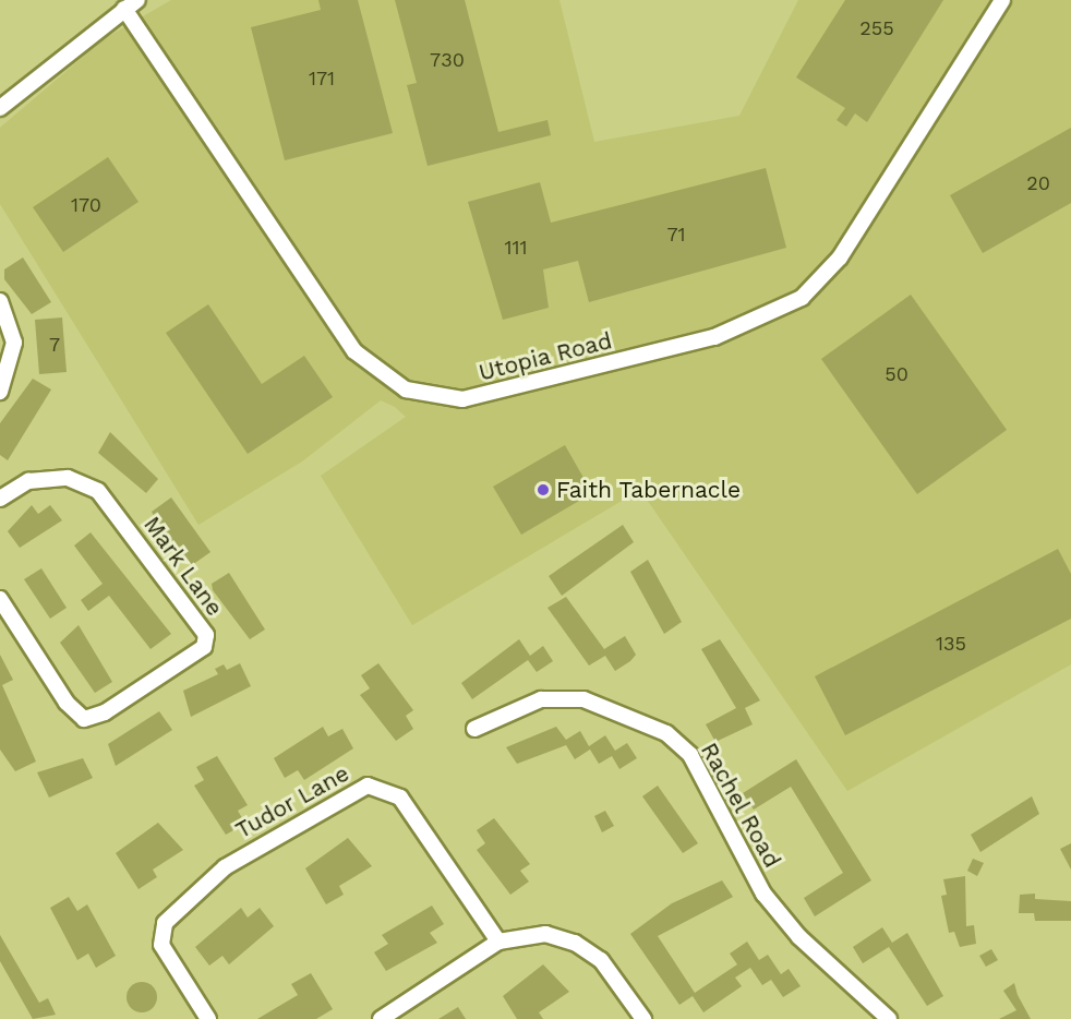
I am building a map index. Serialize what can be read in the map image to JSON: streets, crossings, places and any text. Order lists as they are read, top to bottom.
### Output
{
  "streets": {
    "street": [
      "Utopia Road",
      "Mark Lane",
      "Tudor Lane",
      "Rachel Road"
    ]
  },
  "places": ["Faith Tabernacle"],
  "house_numbers": [
    "255",
    "730",
    "171",
    "20",
    "170",
    "71",
    "111",
    "7",
    "50",
    "135"
  ]
}
